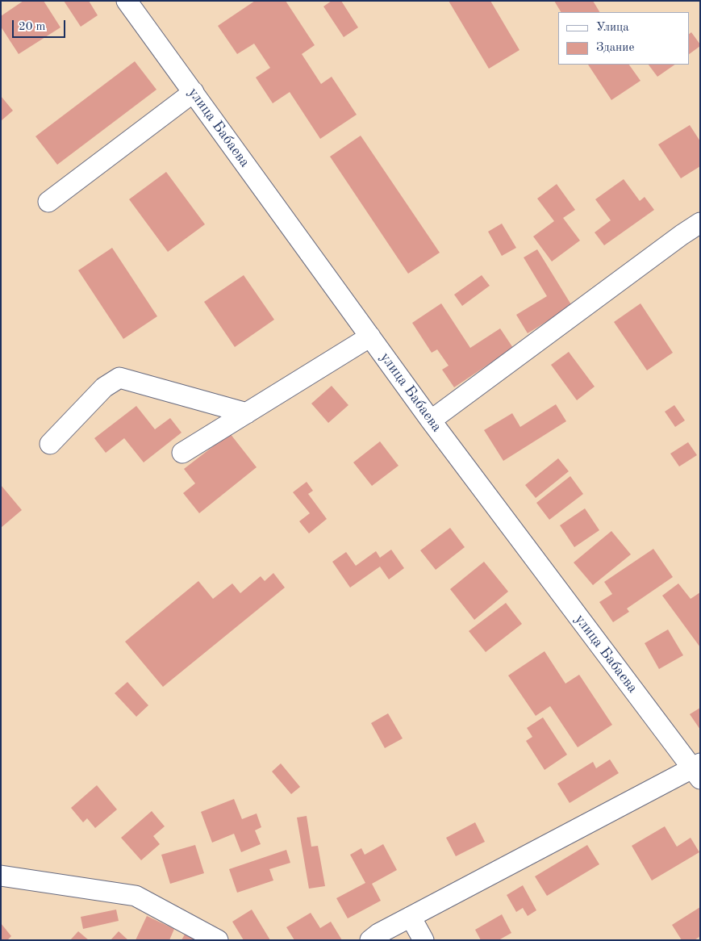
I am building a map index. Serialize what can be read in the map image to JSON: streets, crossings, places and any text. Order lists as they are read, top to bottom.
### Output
{
  "streets": {
    "street": ["улица Бабаева"]
  },
  "legend": ["Улица", "Здание"],
  "scale_bar": "20 m"
}
